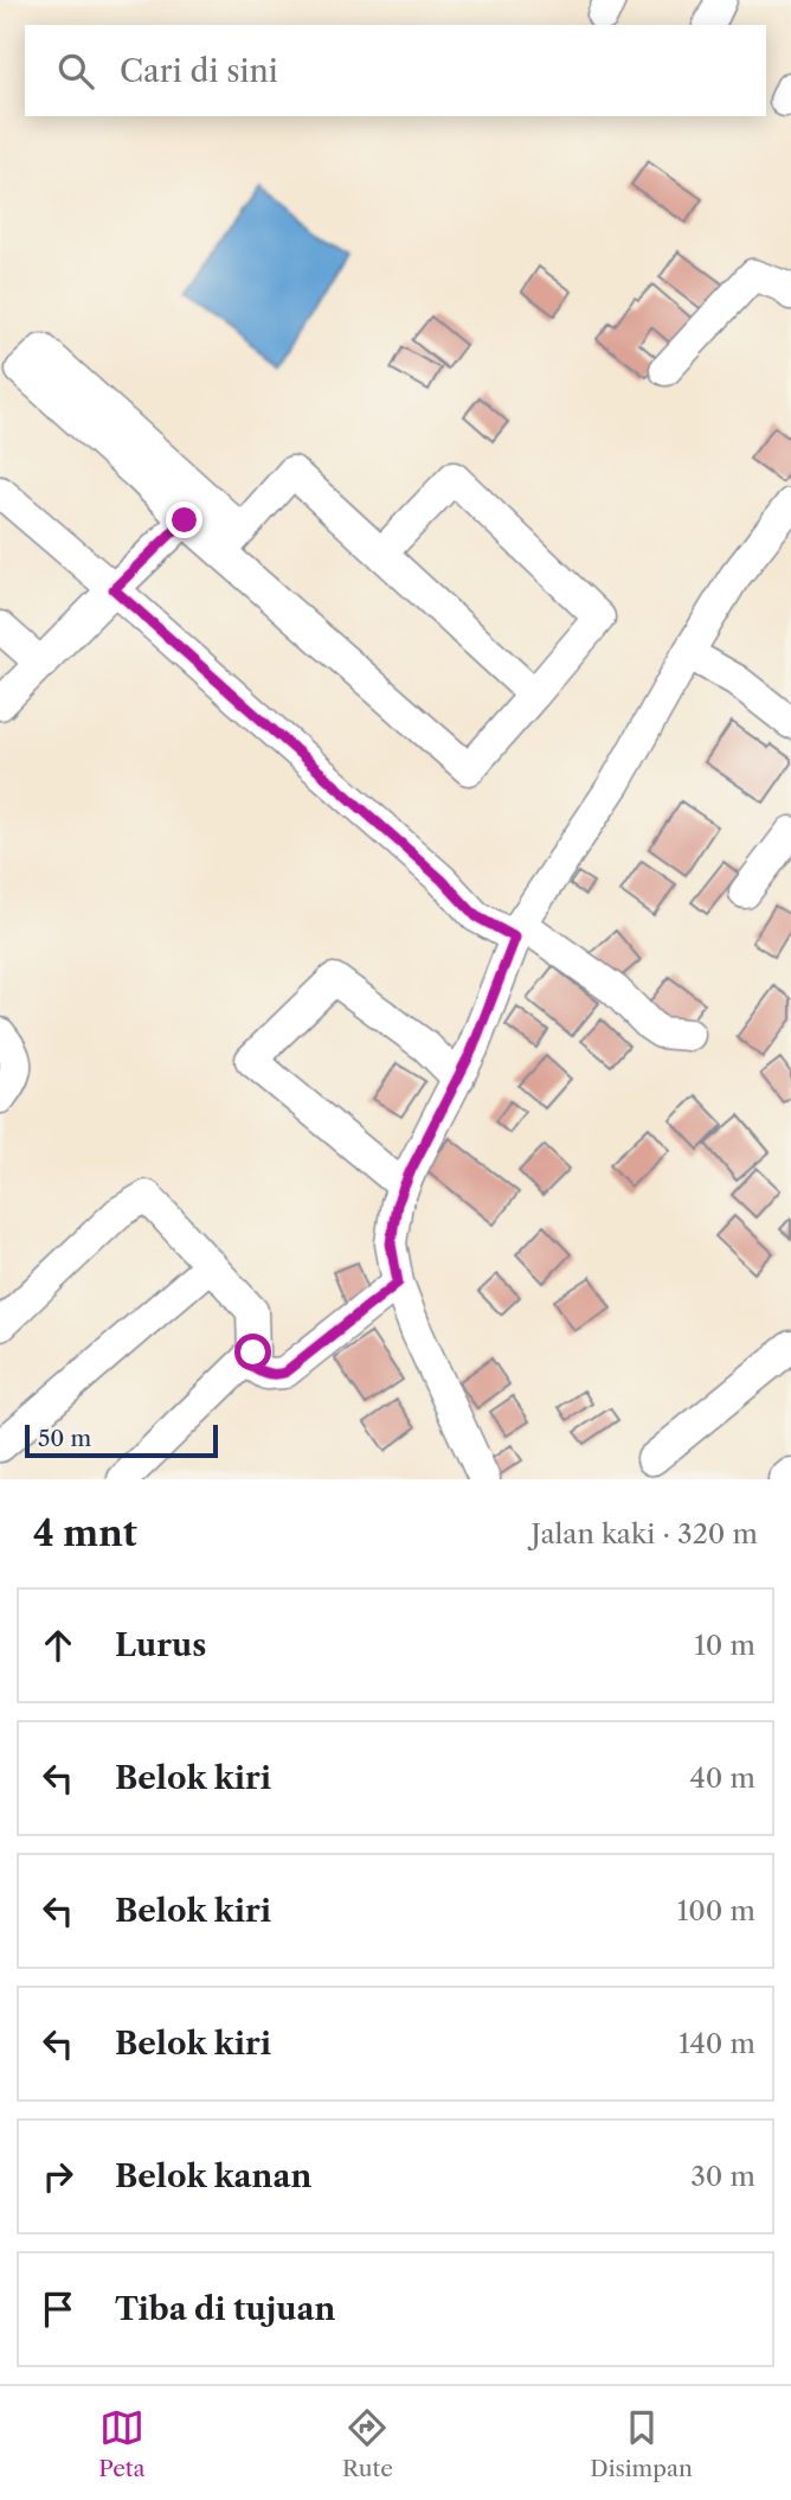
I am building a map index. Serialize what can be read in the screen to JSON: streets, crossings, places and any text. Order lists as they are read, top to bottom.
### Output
{
  "scale_bar": "50 m",
  "page": {
    "search": "Cari di sini",
    "scale": "50 m",
    "heading": ["4 mnt", "Jalan kaki · 320 m"],
    "list": [
      ["Lurus", "10 m"],
      ["Belok kiri", "40 m"],
      ["Belok kiri", "100 m"],
      ["Belok kiri", "140 m"],
      ["Belok kanan", "30 m"],
      "Tiba di tujuan"
    ],
    "nav": ["Peta", "Rute", "Disimpan"]
  }
}
